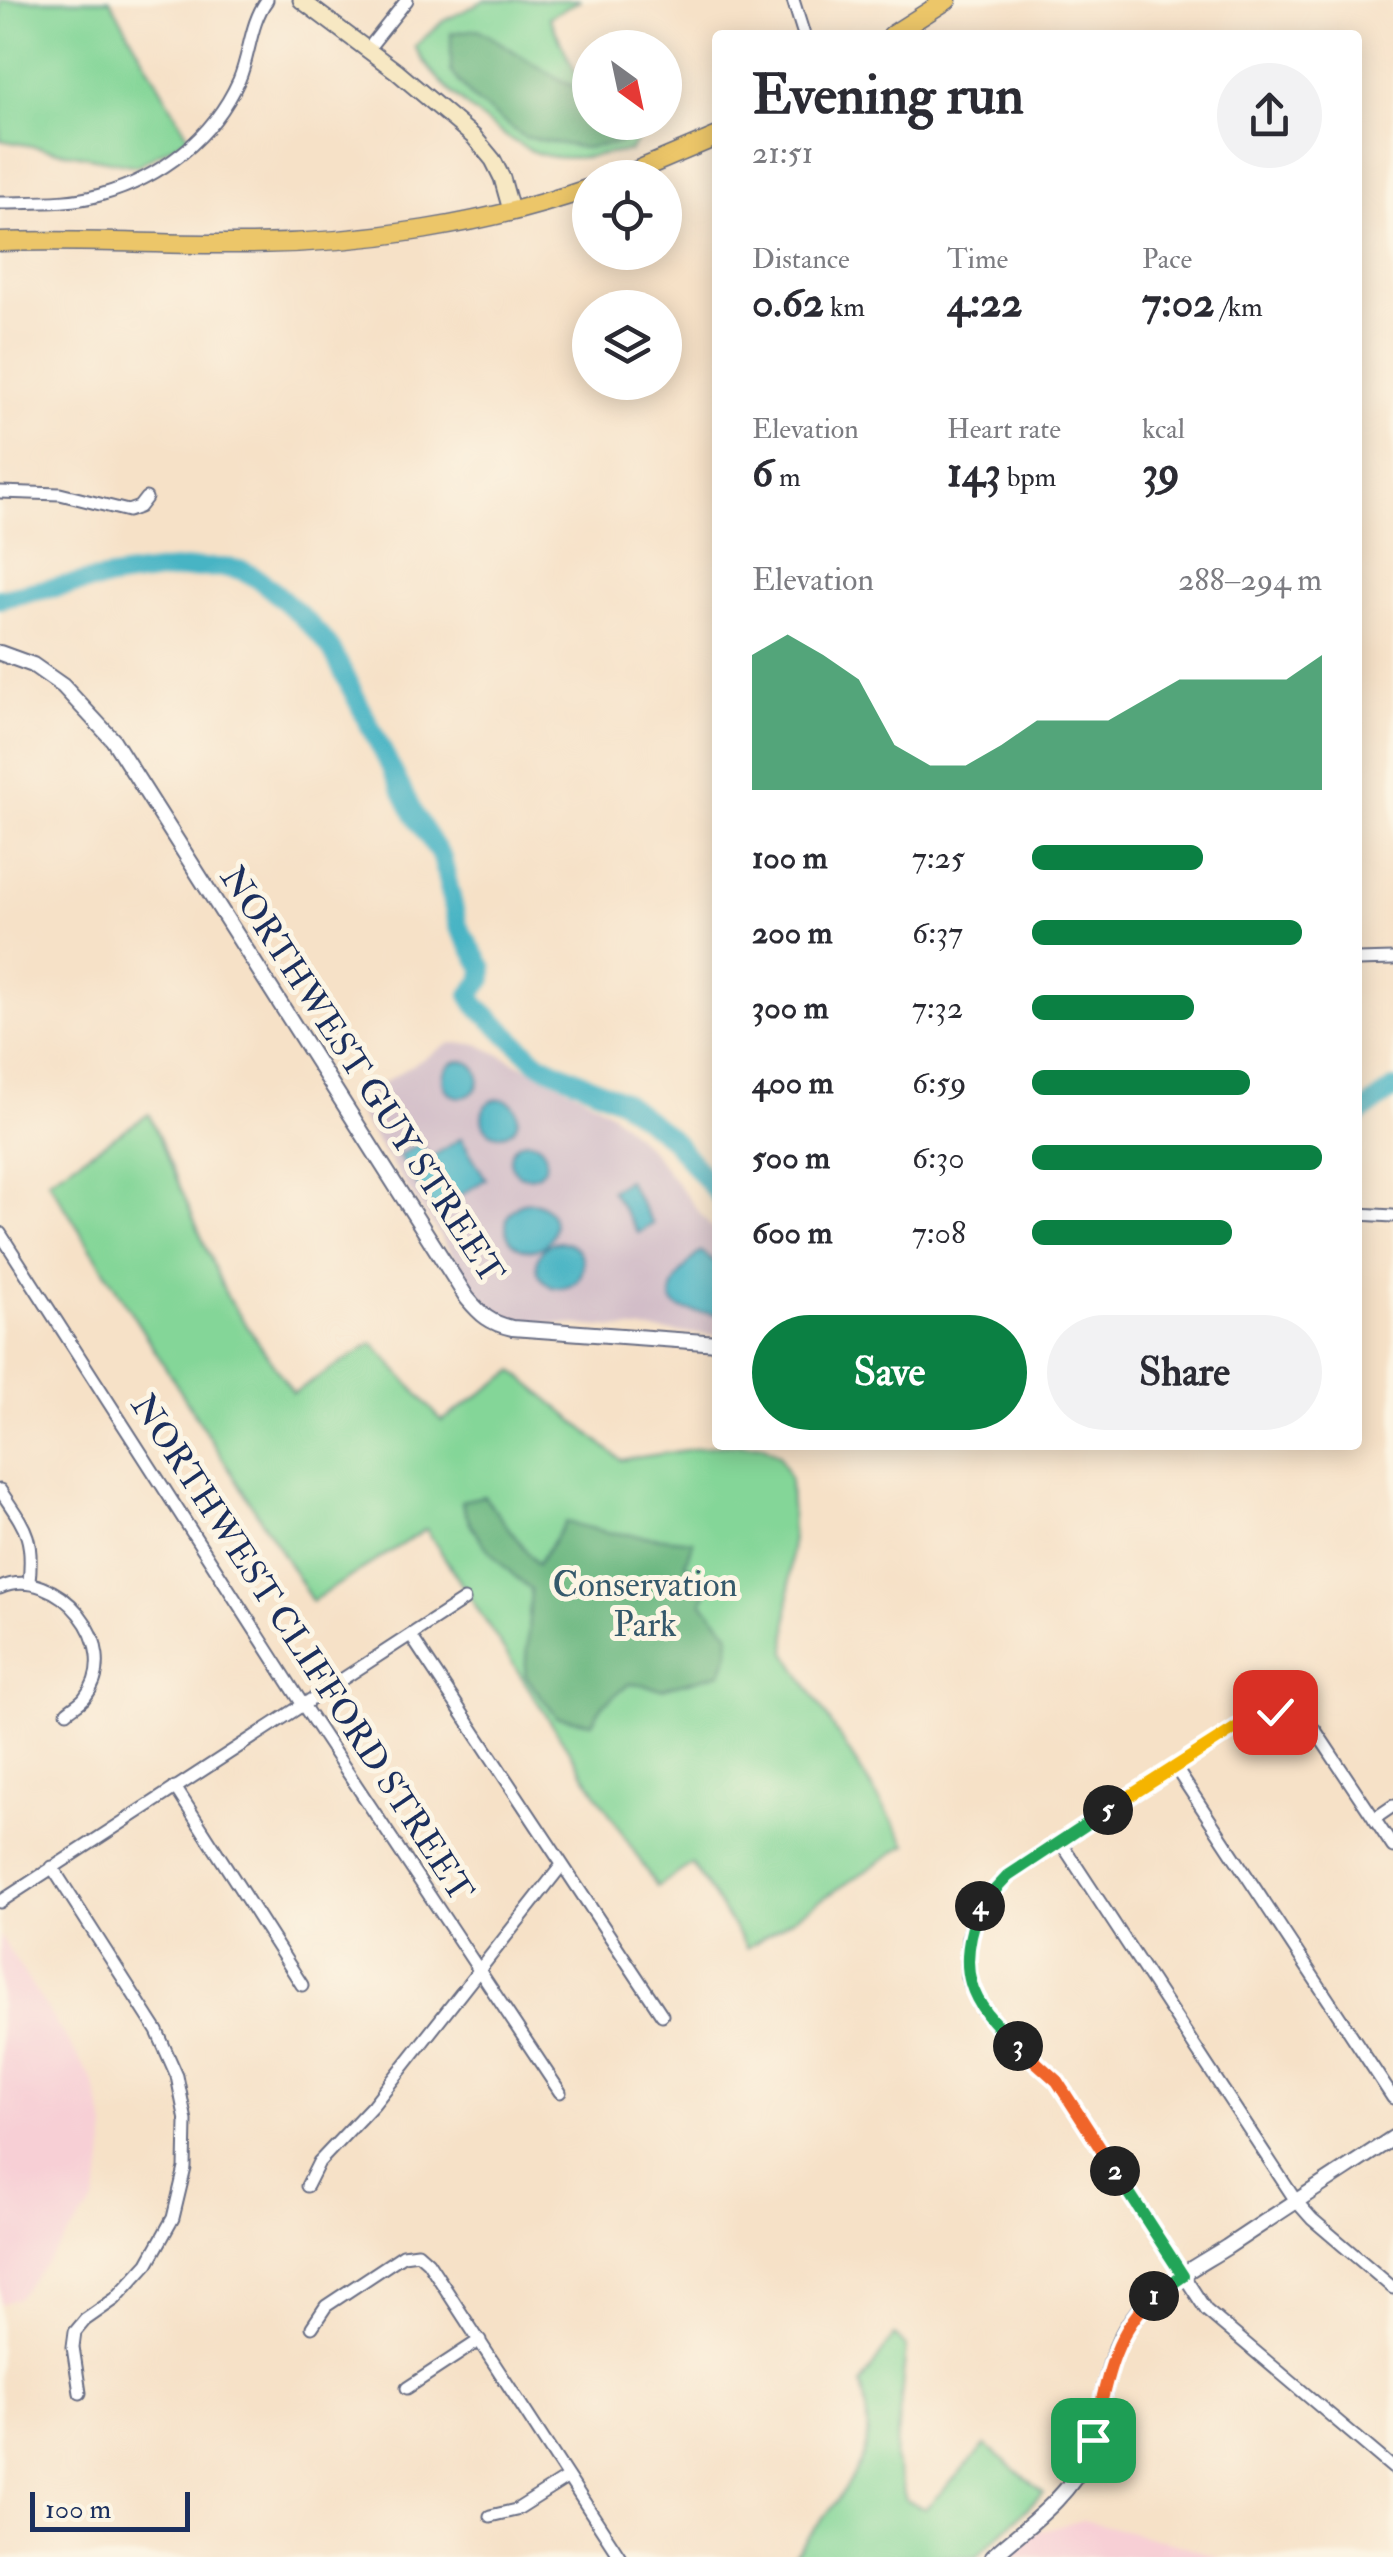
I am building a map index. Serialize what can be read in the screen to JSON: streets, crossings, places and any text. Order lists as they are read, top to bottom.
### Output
{
  "streets": {
    "street": ["NORTHWEST GUY STREET", "NORTHWEST CLIFFORD STREET"]
  },
  "parks": ["Conservation Park"],
  "scale_bar": "100 m",
  "north": "bottom right",
  "page": {
    "heading": ["Evening run", "21:51"],
    "stats": [
      ["Distance", "0.62 km"],
      ["Time", "4:22"],
      ["Pace", "7:02 /km"],
      ["Elevation", "6 m"],
      ["Heart rate", "143 bpm"],
      ["kcal", "39"]
    ],
    "chart": ["Elevation", "288–294 m"],
    "list": [
      {
        "name": "100 m",
        "note": "7:25"
      },
      {
        "name": "200 m",
        "note": "6:37"
      },
      {
        "name": "300 m",
        "note": "7:32"
      },
      {
        "name": "400 m",
        "note": "6:59"
      },
      {
        "name": "500 m",
        "note": "6:30"
      },
      {
        "name": "600 m",
        "note": "7:08"
      }
    ],
    "buttons": ["Save", "Share"],
    "pins": [
      "5",
      "4",
      "3",
      "2",
      "1"
    ],
    "scale": "100 m"
  }
}
